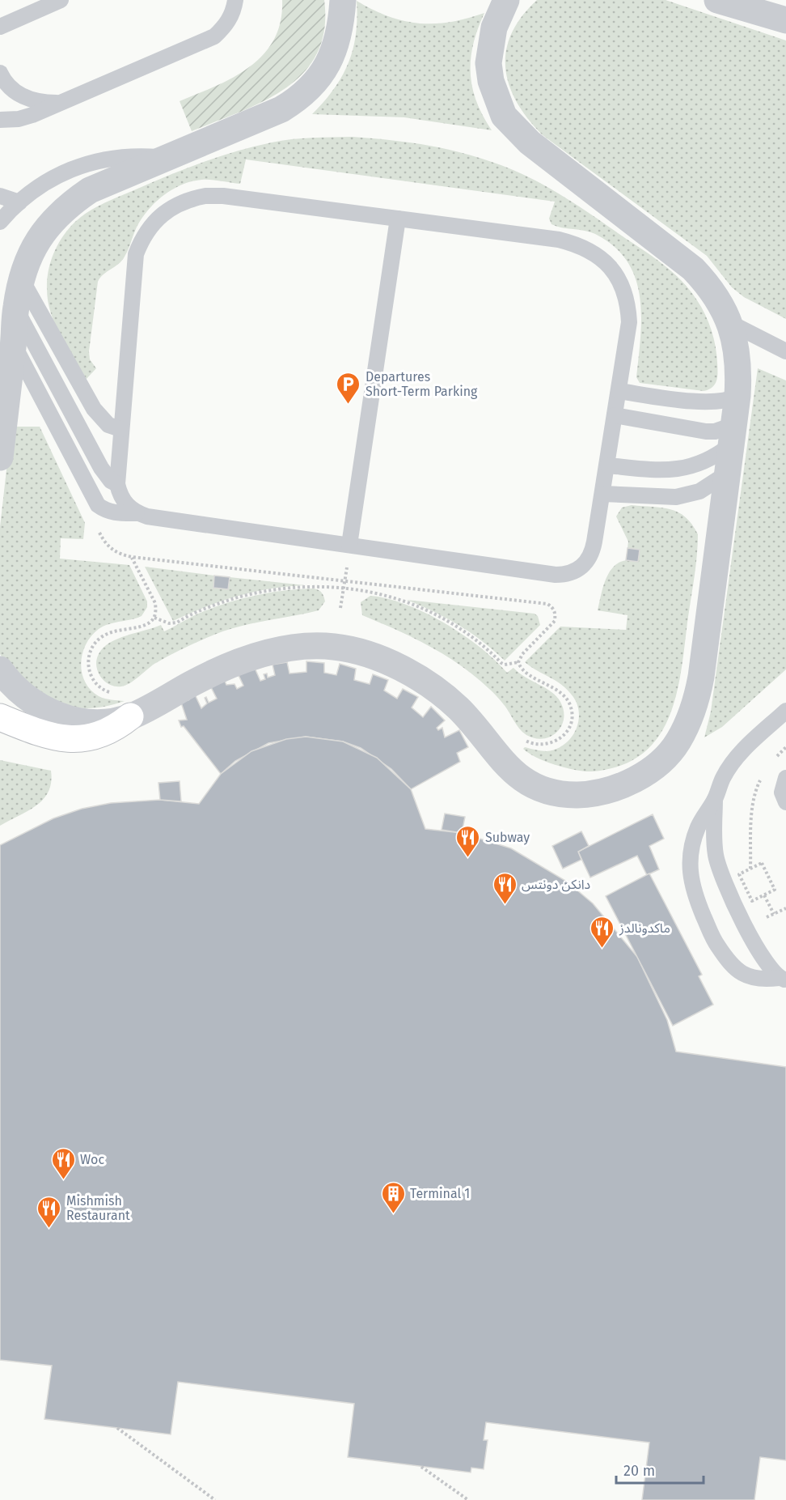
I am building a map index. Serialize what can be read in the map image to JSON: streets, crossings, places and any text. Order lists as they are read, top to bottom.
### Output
{
  "places": {
    "parking": ["Departures Short-Term Parking"],
    "restaurant": [
      "Subway",
      "دانكن دونتس",
      "ماكدونالدز",
      "Woc",
      "Mishmish Restaurant"
    ],
    "building": ["Terminal 1"]
  },
  "scale_bar": "20 m"
}
